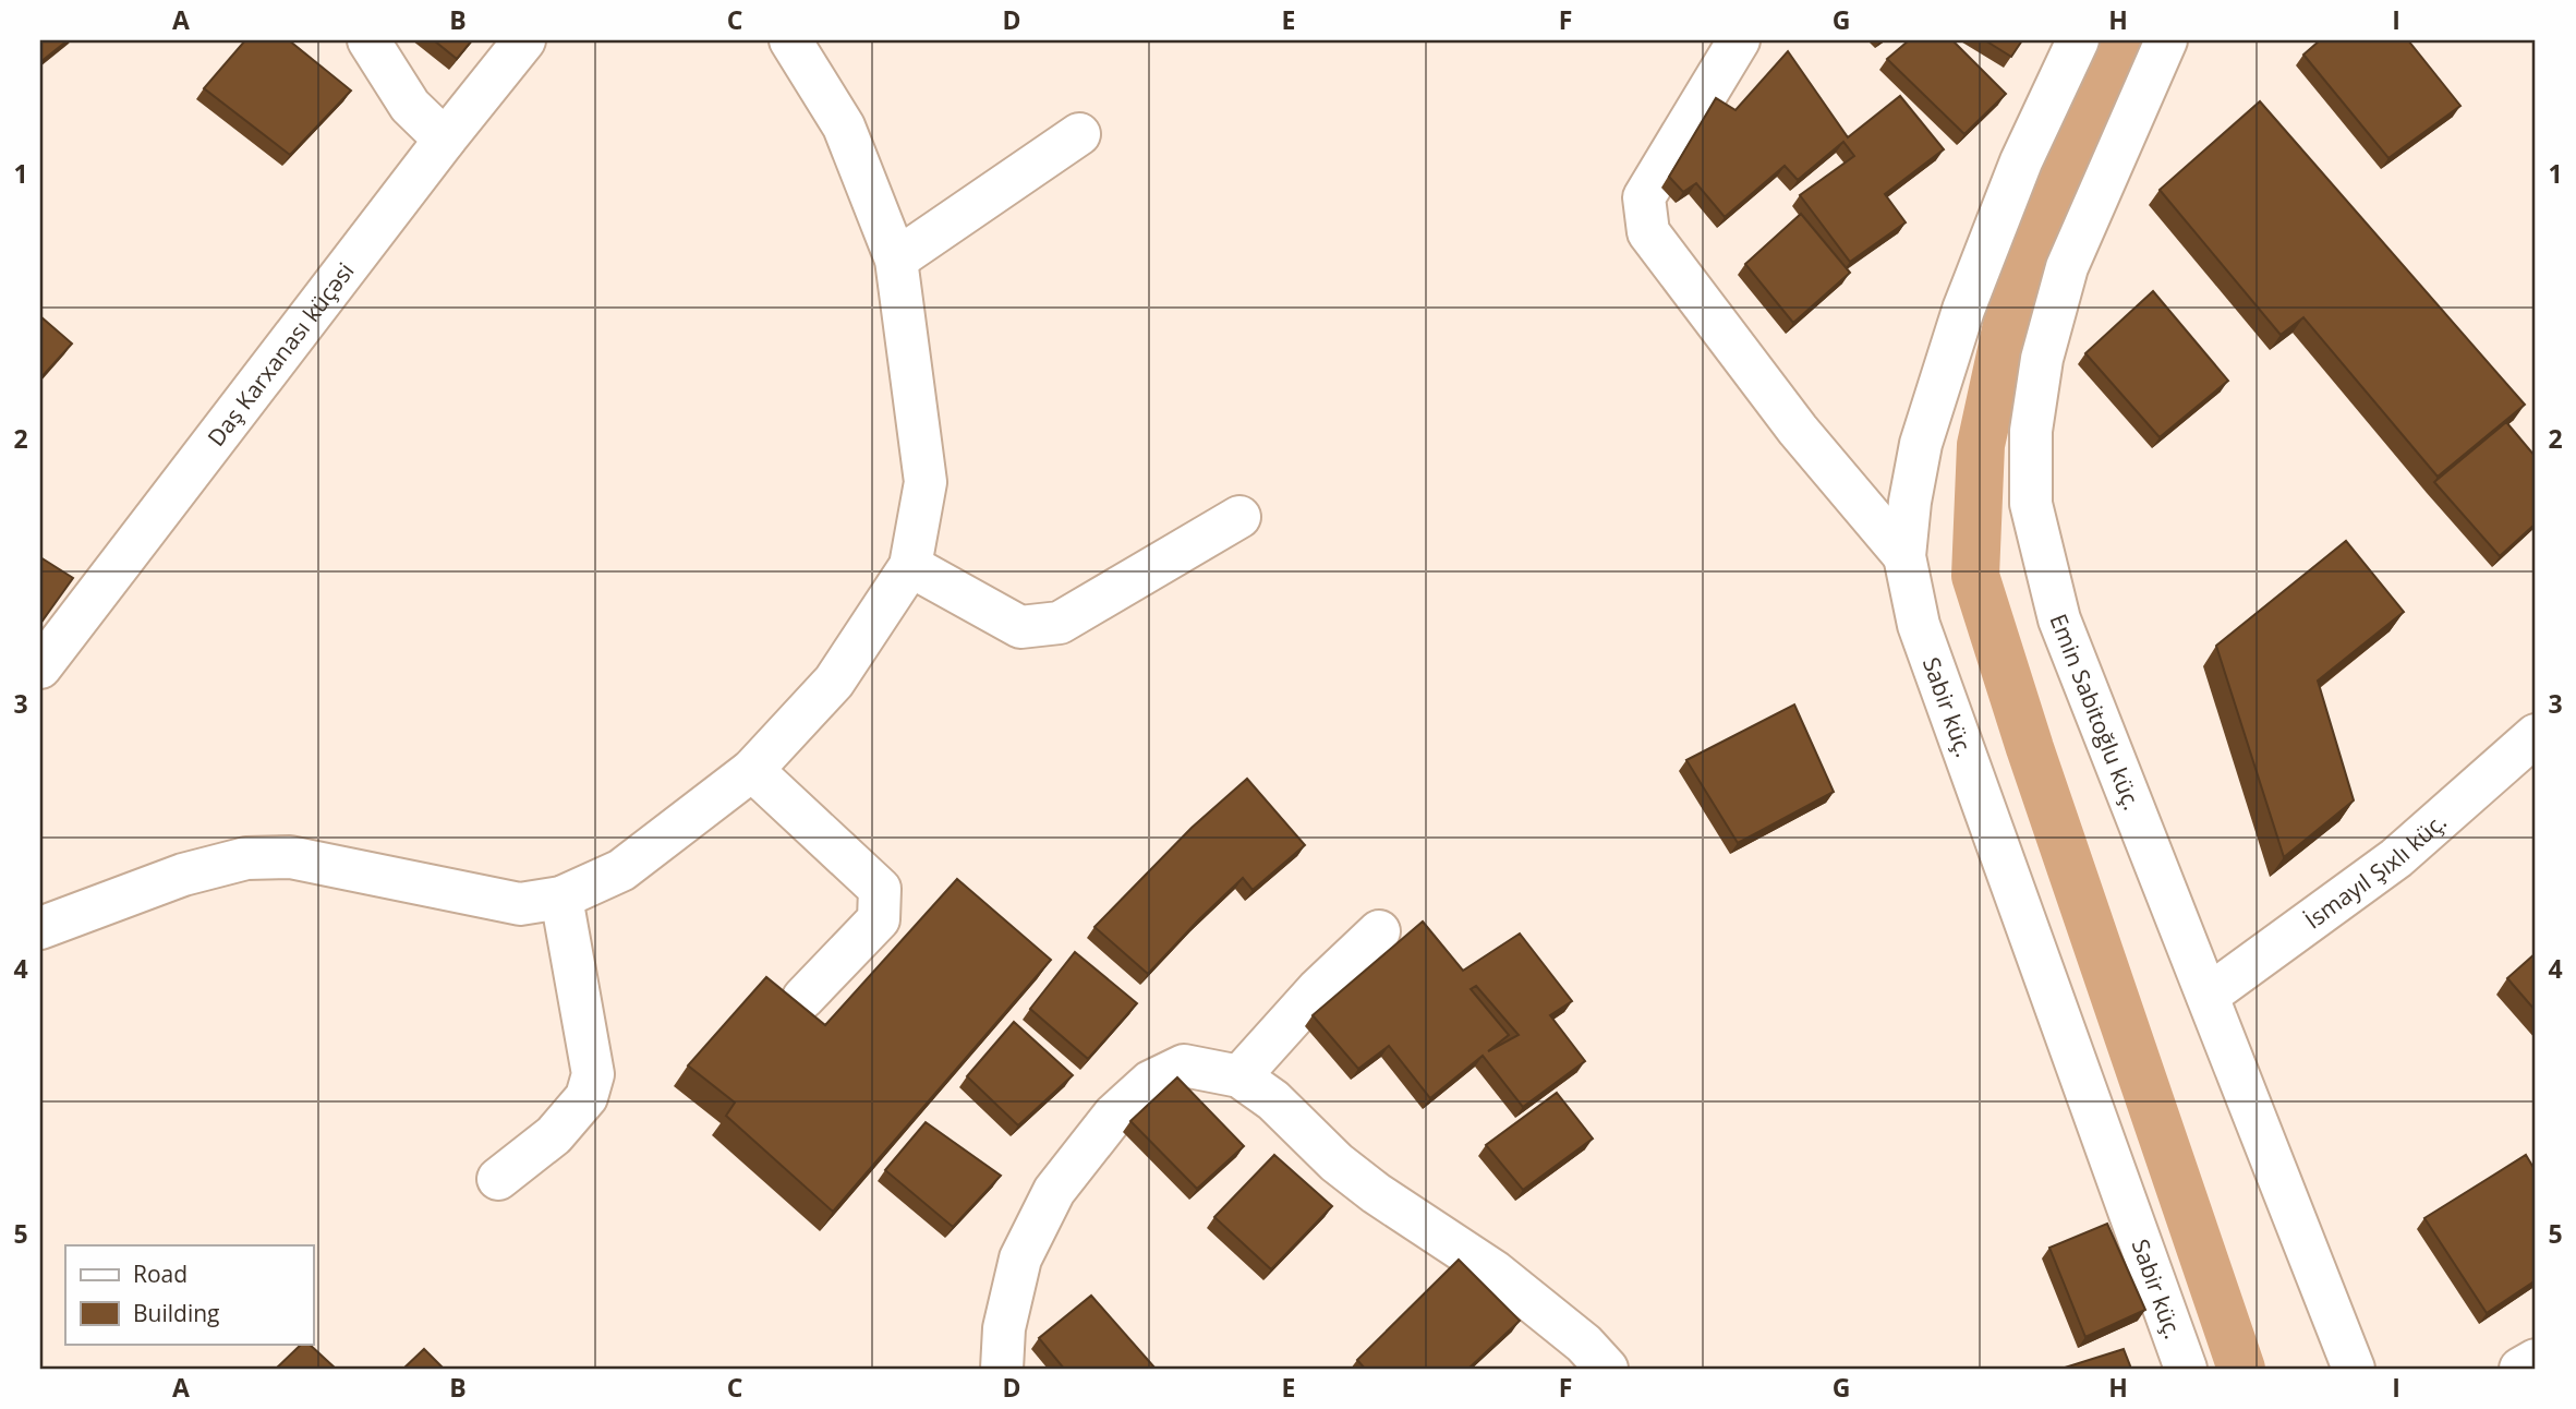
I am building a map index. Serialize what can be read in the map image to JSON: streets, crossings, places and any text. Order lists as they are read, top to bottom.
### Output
{
  "streets": {
    "street": [
      "Daş Karxanası küçəsi",
      "Sabir küç.",
      "Emin Sabitoğlu küç.",
      "İsmayıl Şıxlı küç."
    ]
  },
  "crossings": [
    ["Emin Sabitoğlu küç.", "İsmayıl Şıxlı küç."]
  ],
  "legend": ["Road", "Building"],
  "grid": {
    "columns": [
      "A",
      "B",
      "C",
      "D",
      "E",
      "F",
      "G",
      "H",
      "I"
    ],
    "rows": [
      "1",
      "2",
      "3",
      "4",
      "5"
    ]
  }
}
